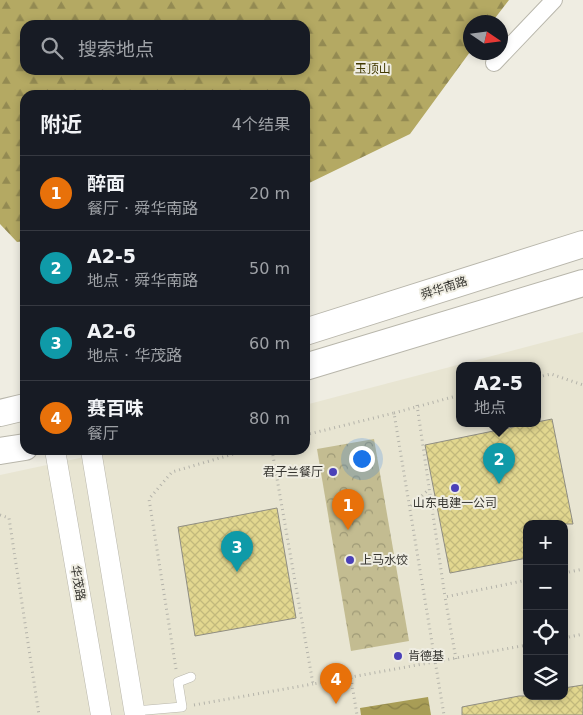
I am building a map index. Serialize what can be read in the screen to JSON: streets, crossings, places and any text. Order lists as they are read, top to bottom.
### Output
{
  "streets": {
    "main road": ["舜华南路"],
    "street": ["华茂路"]
  },
  "parks": ["玉顶山"],
  "places": [
    "君子兰餐厅",
    "山东电建一公司",
    "上马水饺",
    "肯德基"
  ],
  "north": "right",
  "page": {
    "search": "搜索地点",
    "heading": ["附近", "4个结果"],
    "list": [
      {
        "mark": "1",
        "name": "醉面",
        "note": "餐厅 · 舜华南路",
        "value": "20 m"
      },
      {
        "mark": "2",
        "name": "A2-5",
        "note": "地点 · 舜华南路",
        "value": "50 m"
      },
      {
        "mark": "3",
        "name": "A2-6",
        "note": "地点 · 华茂路",
        "value": "60 m"
      },
      {
        "mark": "4",
        "name": "赛百味",
        "note": "餐厅",
        "value": "80 m"
      }
    ],
    "popup": ["A2-5", "地点"],
    "pins": [
      "2",
      "1",
      "3",
      "4"
    ],
    "map_buttons": ["+", "−"]
  }
}
